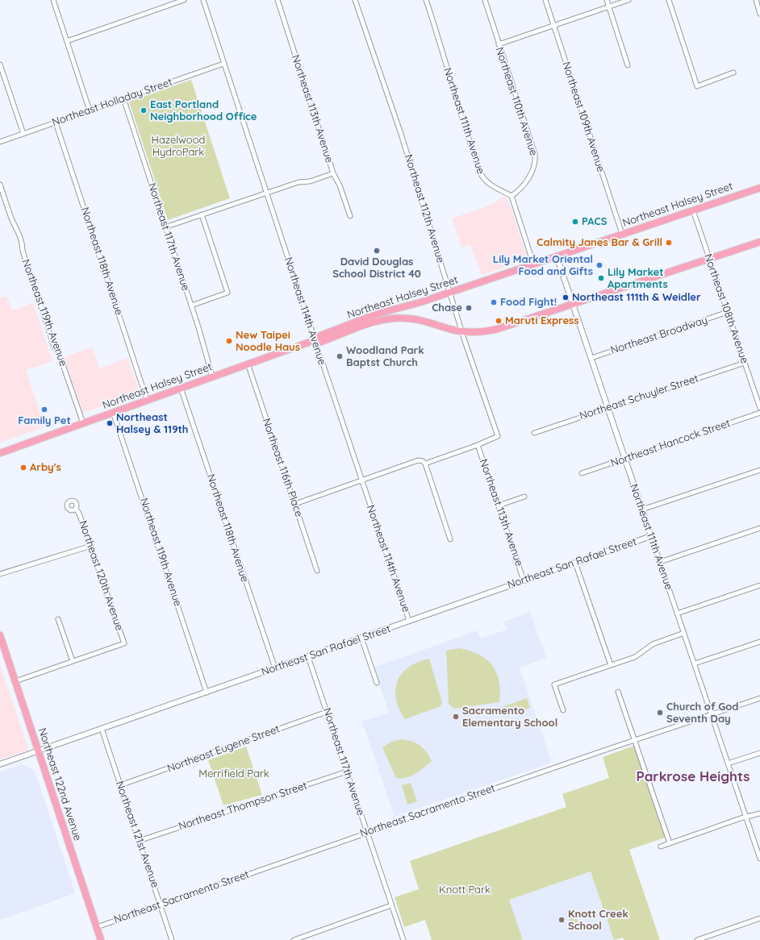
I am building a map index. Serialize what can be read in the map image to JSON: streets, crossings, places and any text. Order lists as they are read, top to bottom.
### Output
{
  "streets": {
    "main road": ["Northeast Halsey Street", "Northeast 122nd Avenue"],
    "street": [
      "Northeast 110th Avenue",
      "Northeast Holladay Street",
      "Northeast 113th Avenue",
      "Northeast 109th Avenue",
      "Northeast 111th Avenue",
      "Northeast 112th Avenue",
      "Northeast 117th Avenue",
      "Northeast 118th Avenue",
      "Northeast 108th Avenue",
      "Northeast 114th Avenue",
      "Northeast 119th Avenue",
      "Northeast Broadway",
      "Northeast Schuyler Street",
      "Northeast Hancock Street",
      "Northeast 116th Place",
      "Northeast San Rafael Street",
      "Northeast 120th Avenue",
      "Northeast Eugene Street",
      "Northeast Thompson Street",
      "Northeast Sacramento Street",
      "Northeast 121st Avenue"
    ]
  },
  "crossings": [
    ["Northeast 110th Avenue", "Northeast 111th Avenue"],
    ["Northeast Holladay Street", "Northeast 117th Avenue"],
    ["Northeast Holladay Street", "Northeast 118th Avenue"],
    ["Northeast Holladay Street", "Northeast 114th Avenue"],
    ["Northeast 113th Avenue", "Northeast 112th Avenue"],
    ["Northeast 113th Avenue", "Northeast San Rafael Street"],
    ["Northeast 109th Avenue", "Northeast Halsey Street"],
    ["Northeast 111th Avenue", "Northeast Halsey Street"],
    ["Northeast 111th Avenue", "Northeast Broadway"],
    ["Northeast 111th Avenue", "Northeast Schuyler Street"],
    ["Northeast 111th Avenue", "Northeast Hancock Street"],
    ["Northeast 111th Avenue", "Northeast San Rafael Street"],
    ["Northeast 111th Avenue", "Northeast Sacramento Street"],
    ["Northeast Halsey Street", "Northeast 112th Avenue"],
    ["Northeast Halsey Street", "Northeast 117th Avenue"],
    ["Northeast Halsey Street", "Northeast 118th Avenue"],
    ["Northeast Halsey Street", "Northeast 108th Avenue"],
    ["Northeast Halsey Street", "Northeast 114th Avenue"],
    ["Northeast Halsey Street", "Northeast 119th Avenue"],
    ["Northeast Halsey Street", "Northeast 116th Place"],
    ["Northeast 117th Avenue", "Northeast San Rafael Street"],
    ["Northeast 117th Avenue", "Northeast Eugene Street"],
    ["Northeast 117th Avenue", "Northeast Thompson Street"],
    ["Northeast 117th Avenue", "Northeast Sacramento Street"],
    ["Northeast 118th Avenue", "Northeast San Rafael Street"],
    ["Northeast 108th Avenue", "Northeast Broadway"],
    ["Northeast 108th Avenue", "Northeast Schuyler Street"],
    ["Northeast 114th Avenue", "Northeast San Rafael Street"],
    ["Northeast 119th Avenue", "Northeast San Rafael Street"],
    ["Northeast San Rafael Street", "Northeast 122nd Avenue"],
    ["Northeast San Rafael Street", "Northeast 121st Avenue"],
    ["Northeast Eugene Street", "Northeast 121st Avenue"],
    ["Northeast 122nd Avenue", "Northeast Sacramento Street"],
    ["Northeast Thompson Street", "Northeast 121st Avenue"],
    ["Northeast Sacramento Street", "Northeast 121st Avenue"]
  ],
  "districts": ["Parkrose Heights"],
  "parks": ["Hazelwood HydroPark", "Merrifield Park", "Knott Park"],
  "places": [
    "East Portland Neighborhood Office",
    "PACS",
    "Calmity Janes Bar & Grill",
    "David Douglas School District 40",
    "Lily Market Oriental Food and Gifts",
    "Lily Market Apartments",
    "Northeast 111th & Weidler",
    "Food Fight!",
    "Chase",
    "Maruti Express",
    "New Taipei Noodle Haus",
    "Woodland Park Baptst Church",
    "Family Pet",
    "Northeast Halsey & 119th",
    "Arby's",
    "Church of God Seventh Day",
    "Sacramento Elementary School",
    "Knott Creek School"
  ]
}
